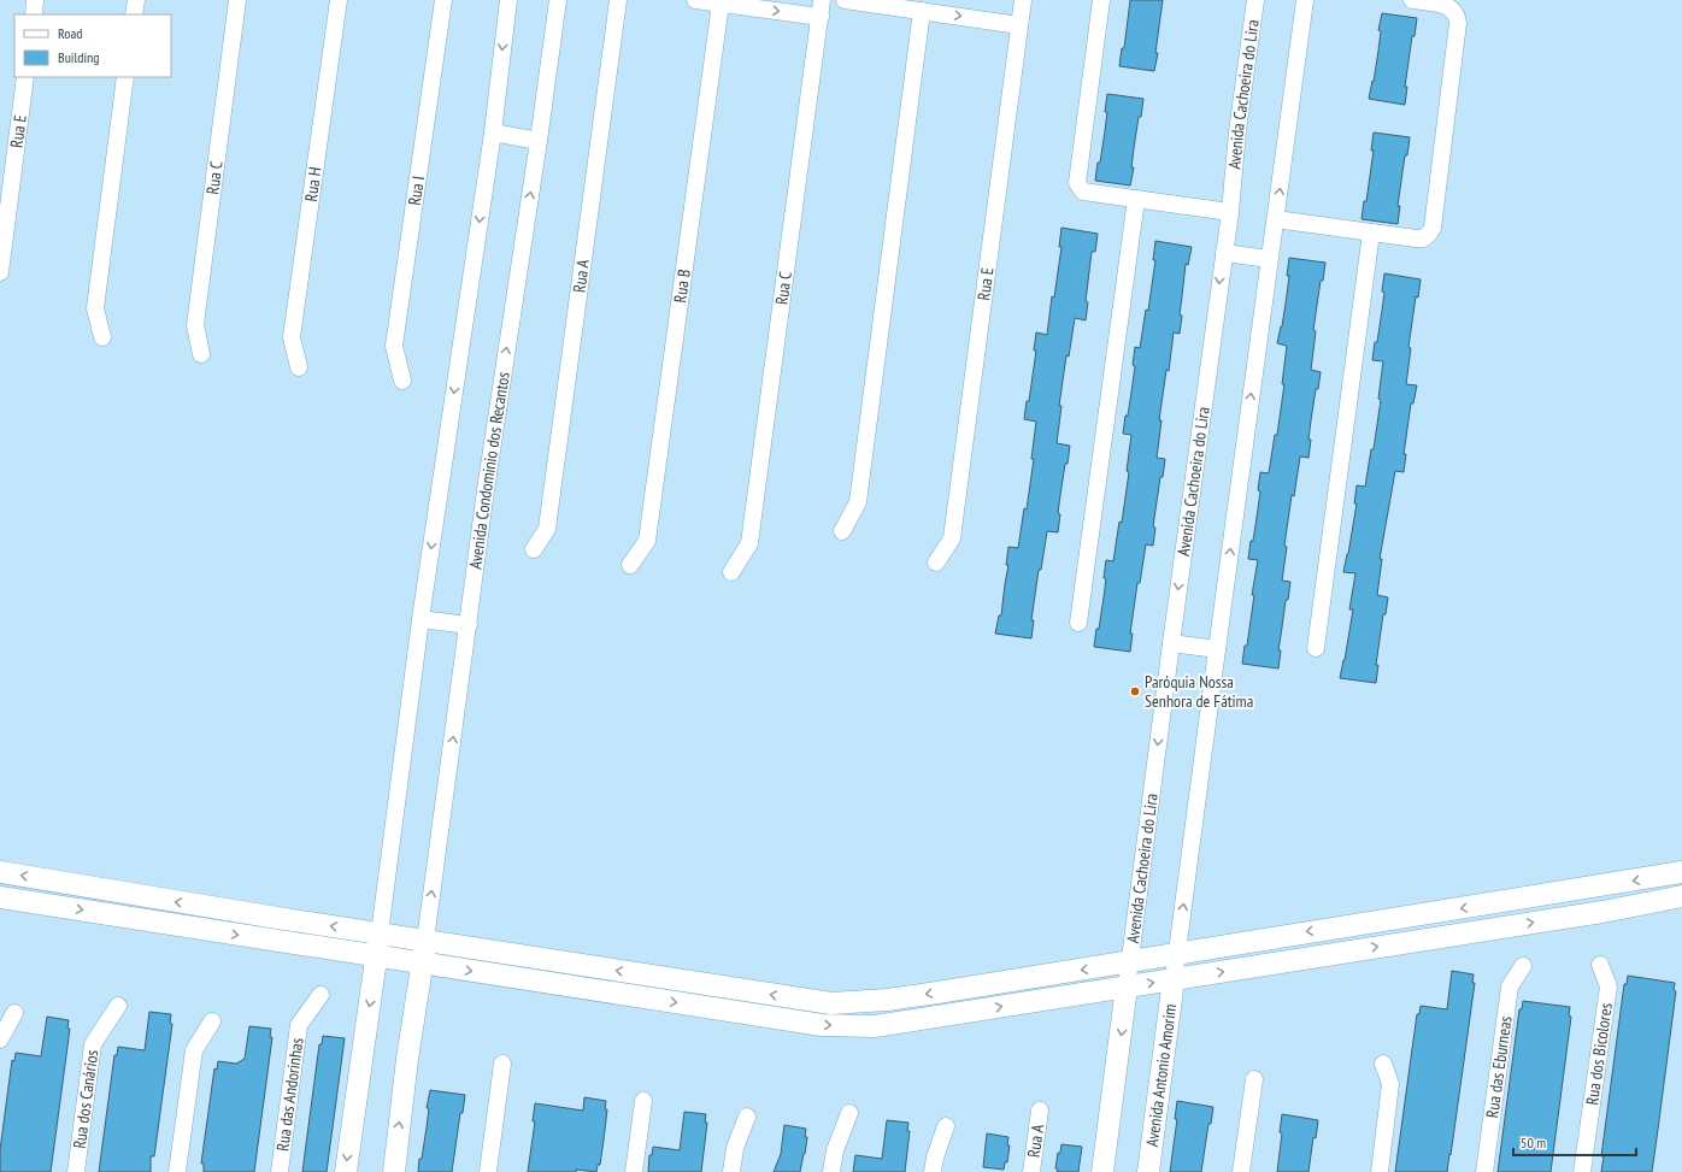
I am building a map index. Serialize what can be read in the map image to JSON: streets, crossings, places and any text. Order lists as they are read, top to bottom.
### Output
{
  "streets": {
    "street": [
      "Avenida Cachoeira do Lira",
      "Rua E",
      "Rua C",
      "Rua H",
      "Rua I",
      "Rua A",
      "Rua B",
      "Avenida Condominio dos Recantos",
      "Rua dos Bicolores",
      "Rua das Eburneas",
      "Avenida Antonio Amorim",
      "Rua das Andorinhas",
      "Rua dos Canários"
    ]
  },
  "places": ["Paróquia Nossa Senhora de Fátima"],
  "legend": ["Road", "Building"],
  "scale_bar": "50 m"
}
